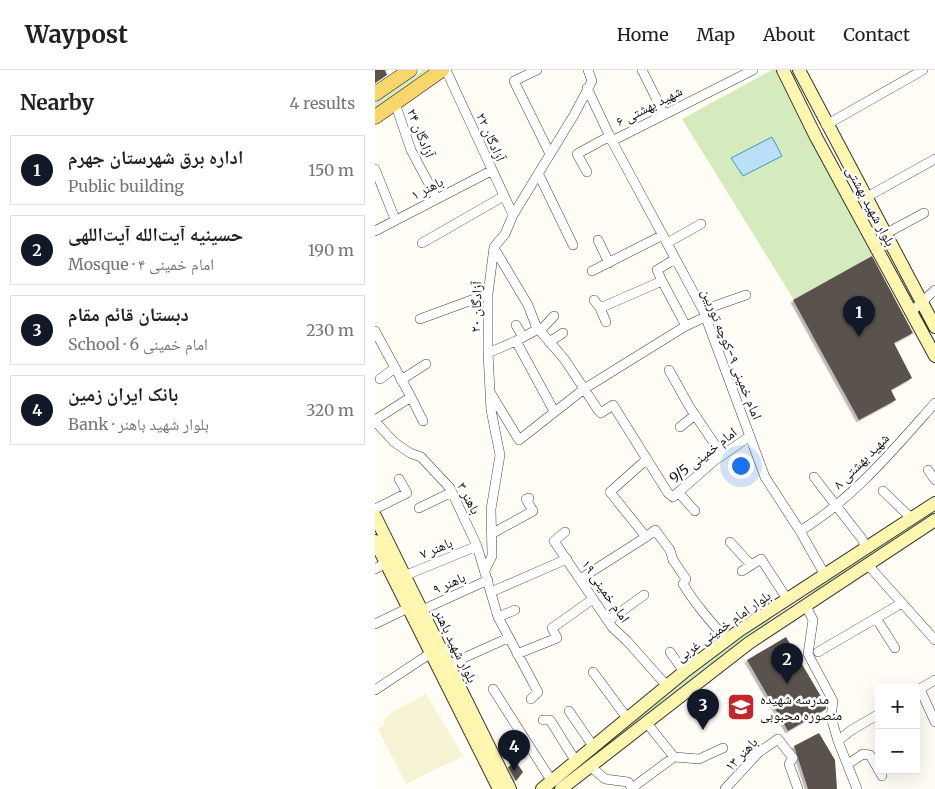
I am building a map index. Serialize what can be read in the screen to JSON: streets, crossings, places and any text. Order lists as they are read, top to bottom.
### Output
{
  "streets": {
    "main road": ["بلوار شهید بهشتی", "بلوار امام خمینی غربی", "بلوار شهید باهنر"],
    "street": [
      "شهید بهشتی ۶",
      "آزادگان ۲۴",
      "آزادگان ۲۲",
      "باهنر ۱",
      "آزادگان ۲۰",
      "امام خمینی ۹-کوچه توربین",
      "امام خمینی 9/5",
      "شهید بهشتی ۸",
      "باهنر ۳",
      "باهنر ۷",
      "باهنر ۹",
      "امام خمینی ۱۹",
      "باهنر ۱۳"
    ]
  },
  "crossings": [
    ["شهید بهشتی ۶", "امام خمینی ۹-کوچه توربین"],
    ["آزادگان ۲۴", "باهنر ۱"],
    ["آزادگان ۲۲", "باهنر ۱"],
    ["آزادگان ۲۲", "آزادگان ۲۰"],
    ["آزادگان ۲۰", "امام خمینی ۹-کوچه توربین"],
    ["آزادگان ۲۰", "باهنر ۳"],
    ["امام خمینی ۹-کوچه توربین", "امام خمینی 9/5"],
    ["امام خمینی ۹-کوچه توربین", "شهید بهشتی ۸"],
    ["امام خمینی ۹-کوچه توربین", "بلوار امام خمینی غربی"],
    ["باهنر ۳", "باهنر ۷"],
    ["باهنر ۳", "باهنر ۹"],
    ["باهنر ۷", "بلوار شهید باهنر"],
    ["باهنر ۹", "بلوار شهید باهنر"],
    ["امام خمینی ۱۹", "بلوار امام خمینی غربی"]
  ],
  "places": {
    "school or university": ["مدرسه شهیده منصوره محبوبی"]
  },
  "page": {
    "header": "Waypost",
    "nav": [
      "Home",
      "Map",
      "About",
      "Contact"
    ],
    "heading": ["Nearby", "4 results"],
    "list": [
      {
        "mark": "1",
        "name": "اداره برق شهرستان جهرم",
        "note": "Public building",
        "value": "150 m"
      },
      {
        "mark": "2",
        "name": "حسینیه آیت‌الله آیت‌اللهی",
        "note": "Mosque · امام خمینی ۴",
        "value": "190 m"
      },
      {
        "mark": "3",
        "name": "دبستان قائم مقام",
        "note": "School · امام خمینی 6",
        "value": "230 m"
      },
      {
        "mark": "4",
        "name": "بانک ایران زمین",
        "note": "Bank · بلوار شهید باهنر",
        "value": "320 m"
      }
    ],
    "pins": [
      "1",
      "2",
      "3",
      "4"
    ],
    "map_buttons": ["+", "−"]
  }
}
